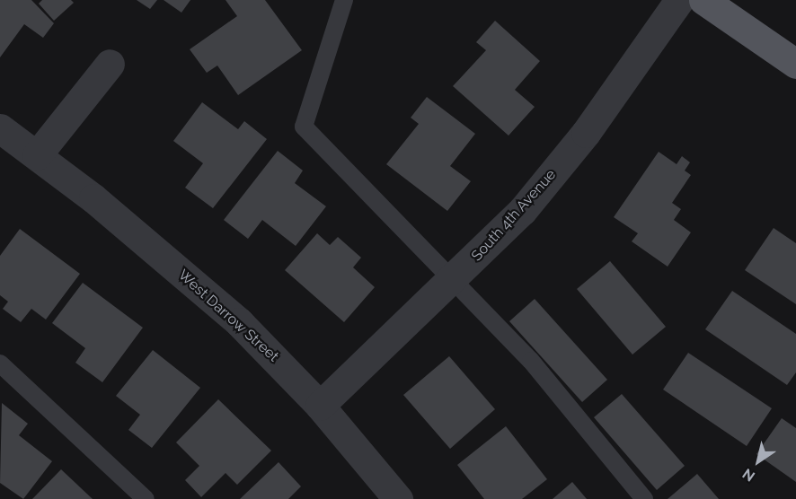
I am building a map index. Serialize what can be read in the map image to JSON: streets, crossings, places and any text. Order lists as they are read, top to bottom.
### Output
{
  "streets": {
    "street": ["South 4th Avenue", "West Darrow Street"]
  },
  "crossings": [
    ["South 4th Avenue", "West Darrow Street"]
  ],
  "north": "bottom left"
}
